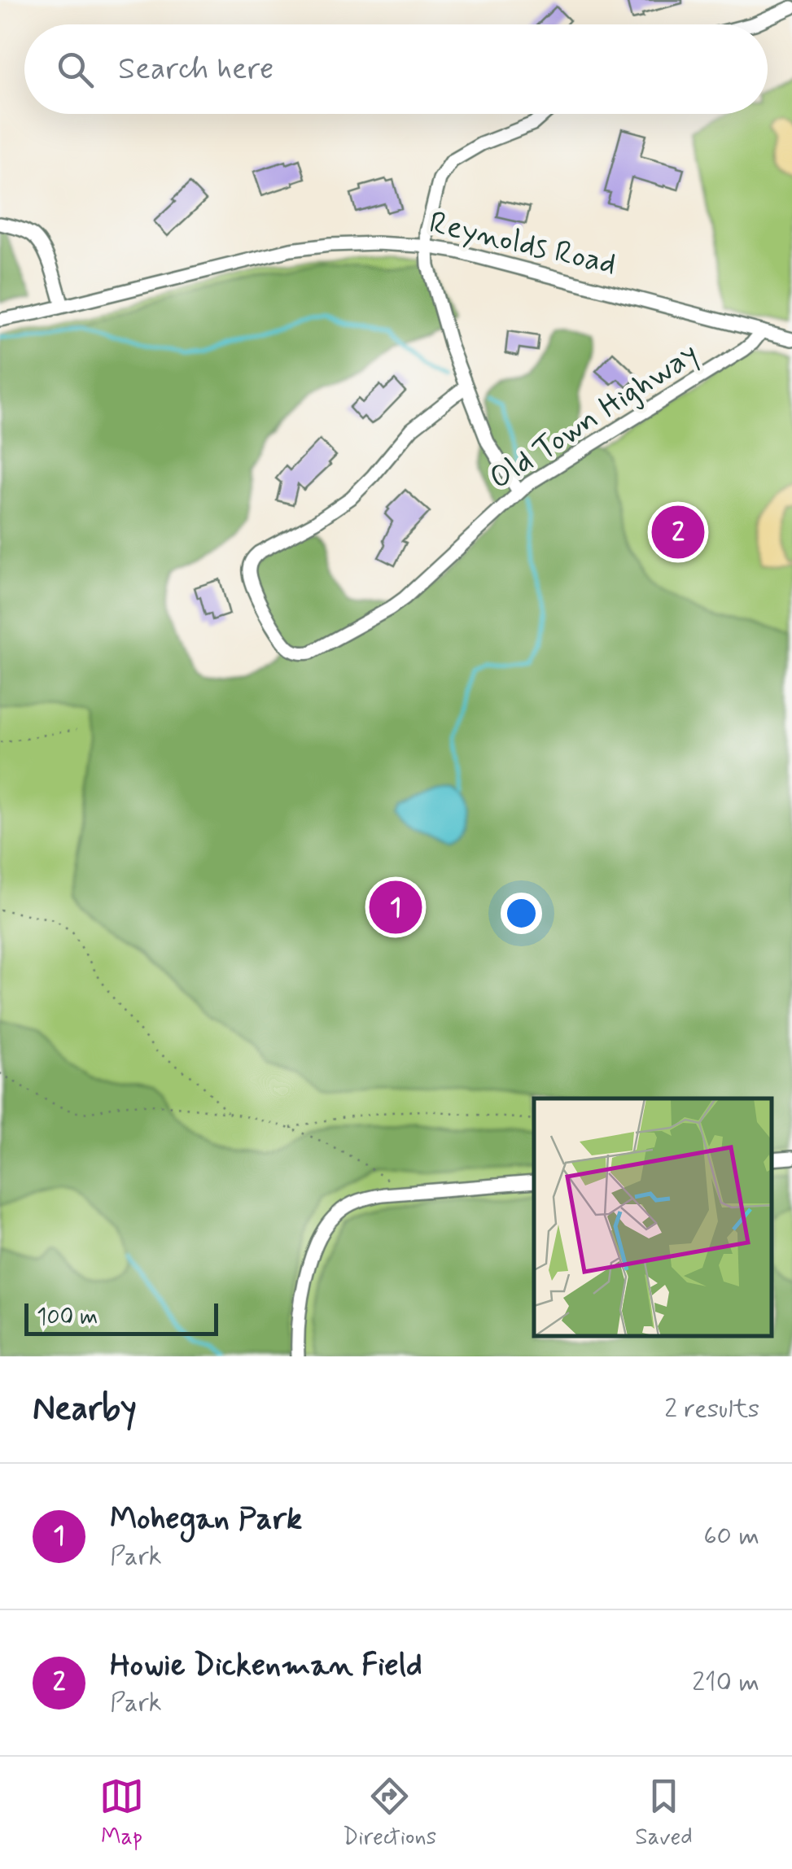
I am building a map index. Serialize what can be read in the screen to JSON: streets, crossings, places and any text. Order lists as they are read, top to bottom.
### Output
{
  "streets": {
    "street": ["Reynolds Road", "Old Town Highway"]
  },
  "crossings": [
    ["Reynolds Road", "Old Town Highway"]
  ],
  "scale_bar": "100 m",
  "page": {
    "search": "Search here",
    "pins": ["2", "1"],
    "scale": "100 m",
    "heading": ["Nearby", "2 results"],
    "list": [
      {
        "mark": "1",
        "name": "Mohegan Park",
        "note": "Park",
        "value": "60 m"
      },
      {
        "mark": "2",
        "name": "Howie Dickenman Field",
        "note": "Park",
        "value": "210 m"
      }
    ],
    "nav": ["Map", "Directions", "Saved"]
  }
}
